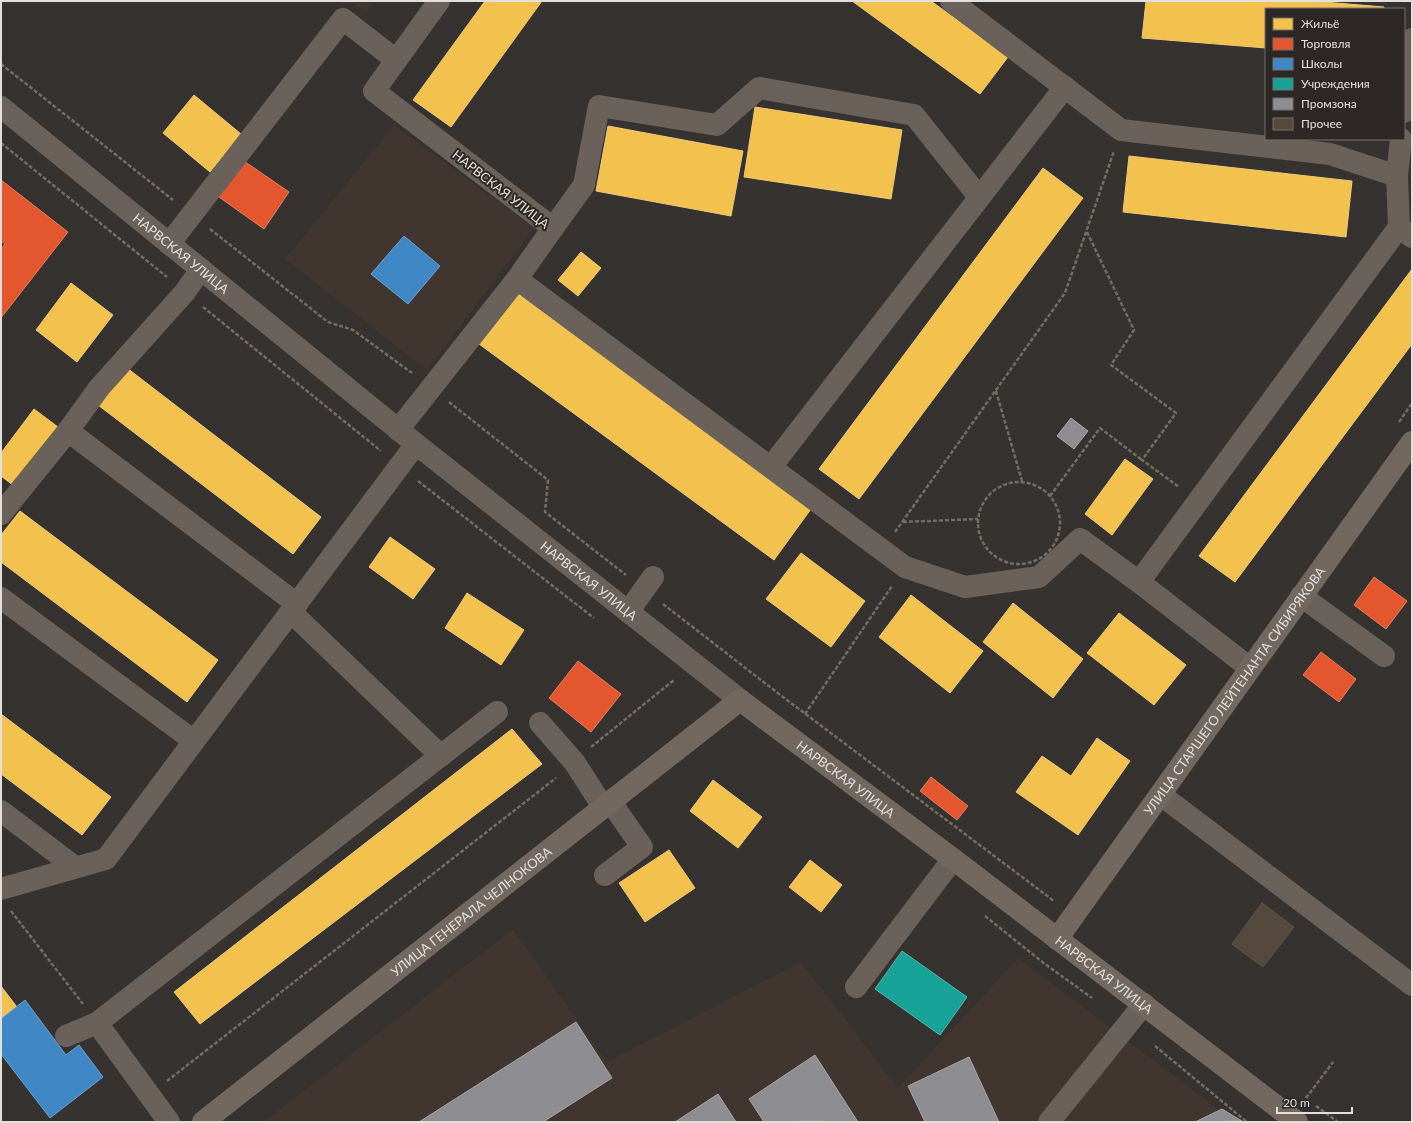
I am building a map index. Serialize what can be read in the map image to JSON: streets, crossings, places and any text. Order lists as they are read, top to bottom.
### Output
{
  "streets": {
    "main road": ["НАРВСКАЯ УЛИЦА", "УЛИЦА СТАРШЕГО ЛЕЙТЕНАНТА СИБИРЯКОВА", "УЛИЦА ГЕНЕРАЛА ЧЕЛНОКОВА"]
  },
  "crossings": [
    ["НАРВСКАЯ УЛИЦА", "УЛИЦА СТАРШЕГО ЛЕЙТЕНАНТА СИБИРЯКОВА"],
    ["НАРВСКАЯ УЛИЦА", "УЛИЦА ГЕНЕРАЛА ЧЕЛНОКОВА"]
  ],
  "legend": [
    "Жильё",
    "Торговля",
    "Школы",
    "Учреждения",
    "Промзона",
    "Прочее"
  ],
  "scale_bar": "20 m"
}
